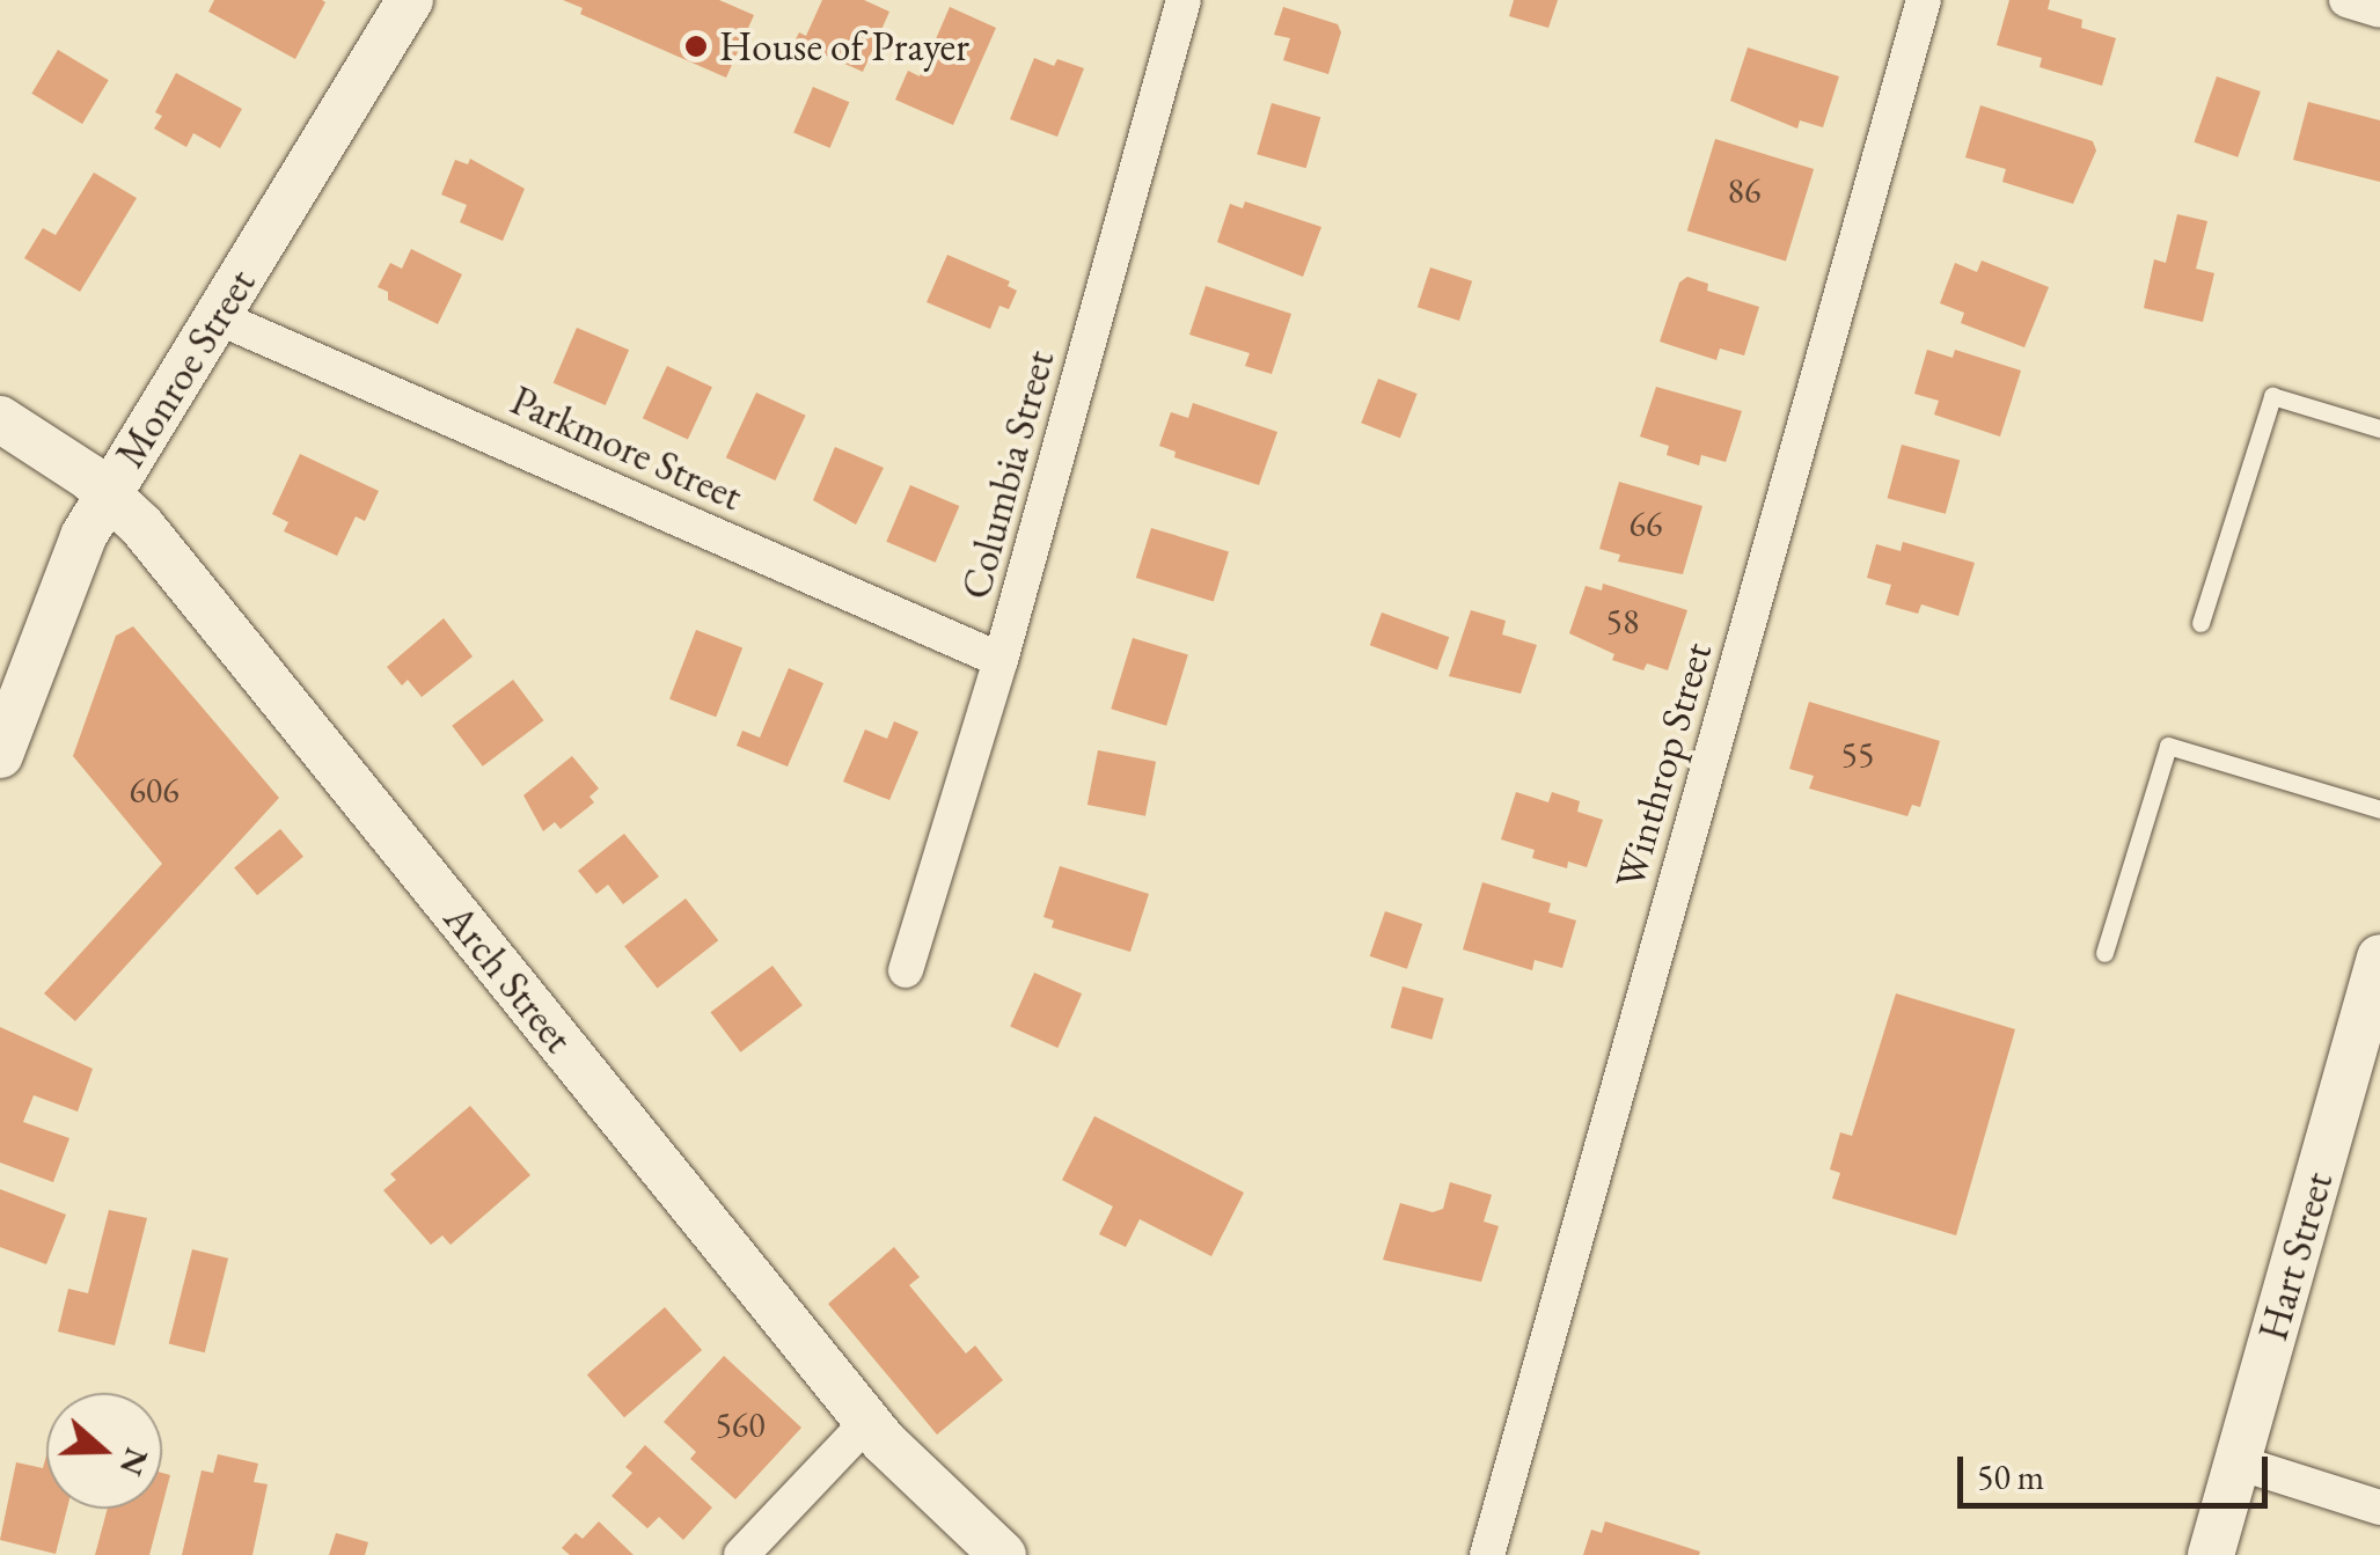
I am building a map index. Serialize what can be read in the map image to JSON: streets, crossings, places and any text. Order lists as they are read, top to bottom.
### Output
{
  "streets": {
    "main road": ["Monroe Street", "Arch Street", "Hart Street"],
    "street": ["Parkmore Street", "Columbia Street", "Winthrop Street"]
  },
  "crossings": [
    ["Monroe Street", "Parkmore Street"],
    ["Monroe Street", "Arch Street"],
    ["Parkmore Street", "Columbia Street"]
  ],
  "places": ["House of Prayer"],
  "house_numbers": [
    "86",
    "66",
    "58",
    "55",
    "606",
    "560"
  ],
  "scale_bar": "50 m",
  "north": "right"
}
